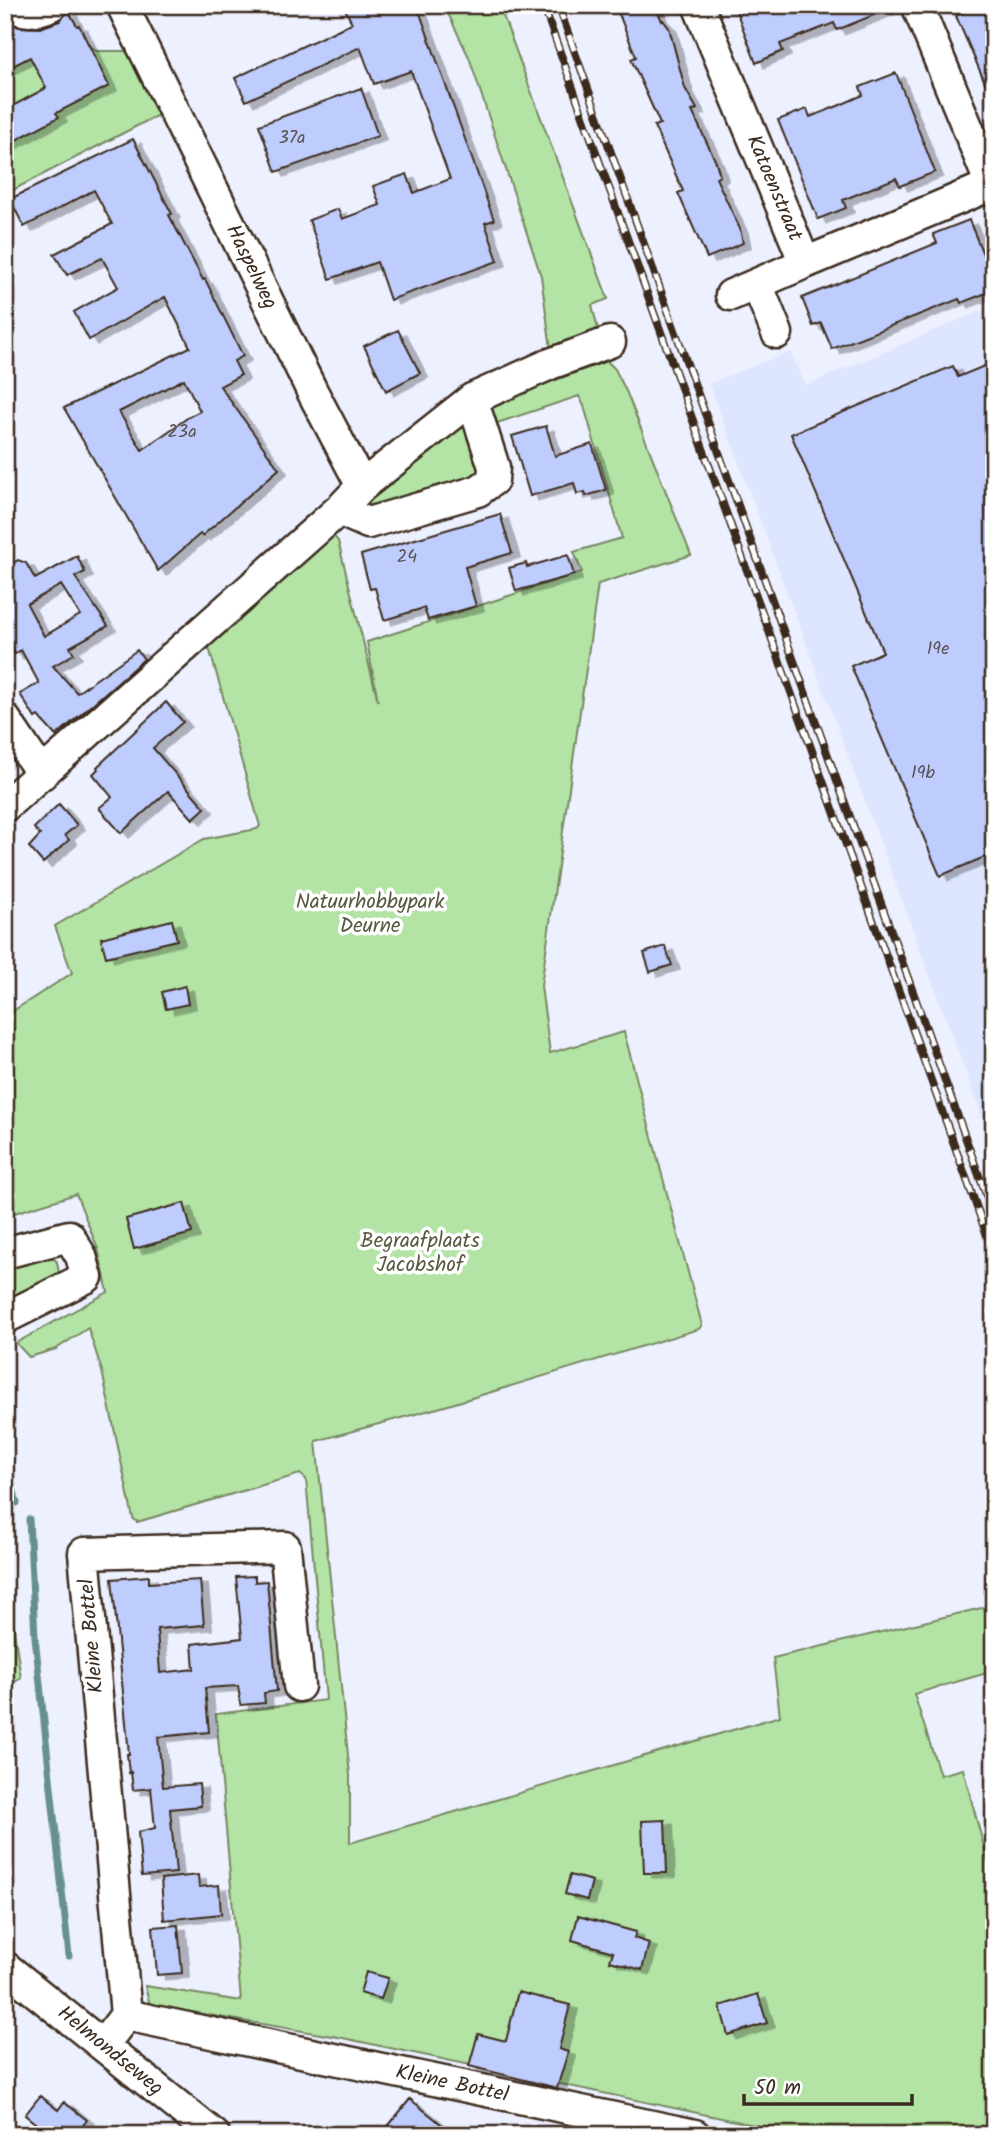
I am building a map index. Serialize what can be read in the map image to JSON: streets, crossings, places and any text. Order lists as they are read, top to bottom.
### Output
{
  "streets": {
    "street": [
      "Katoenstraat",
      "Haspelweg",
      "Kleine Bottel",
      "Helmondseweg"
    ]
  },
  "parks": ["Natuurhobbypark Deurne", "Begraafplaats Jacobshof"],
  "house_numbers": [
    "37a",
    "23a",
    "24",
    "19e",
    "19b"
  ],
  "scale_bar": "50 m"
}
